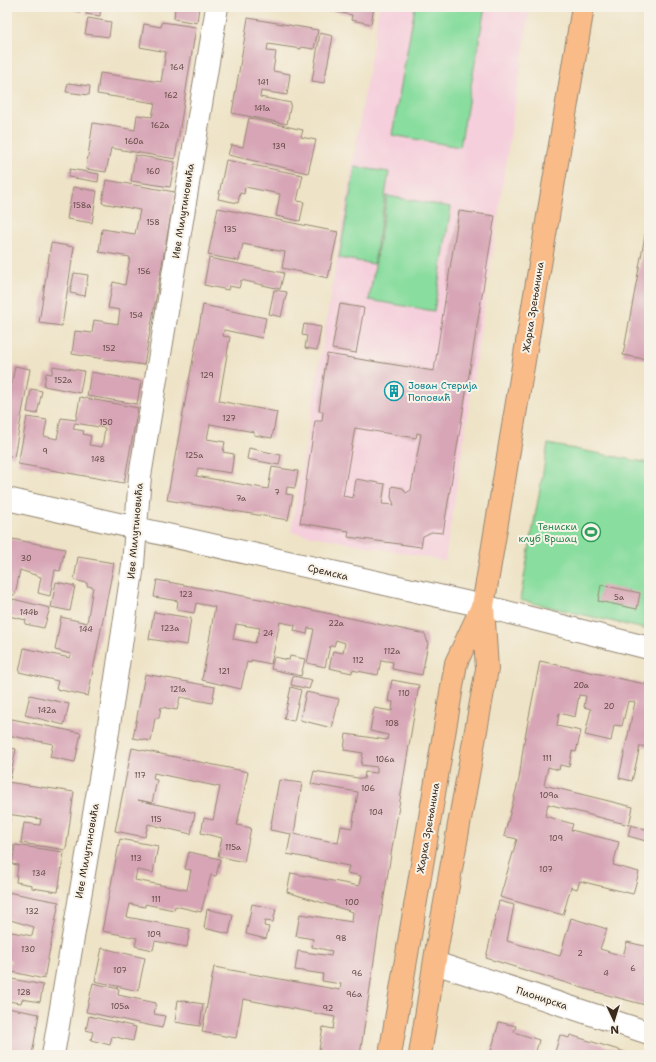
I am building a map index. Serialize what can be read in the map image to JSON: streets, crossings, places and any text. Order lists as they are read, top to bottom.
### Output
{
  "streets": {
    "main road": ["Жарка Зрењанина"],
    "street": ["Иве Милутиновића", "Сремска", "Пионирска"]
  },
  "crossings": [
    ["Иве Милутиновића", "Сремска"],
    ["Жарка Зрењанина", "Сремска"],
    ["Жарка Зрењанина", "Пионирска"]
  ],
  "places": {
    "building": ["Јован Стерија Поповић"],
    "sports": ["Тениски клуб Вршац"]
  },
  "house_numbers": [
    "164",
    "141",
    "162",
    "141a",
    "162a",
    "160a",
    "139",
    "160",
    "158a",
    "158",
    "135",
    "156",
    "154",
    "152",
    "129",
    "152a",
    "127",
    "150",
    "9",
    "125a",
    "148",
    "7",
    "7a",
    "30",
    "123",
    "5a",
    "144b",
    "22a",
    "123a",
    "144",
    "24",
    "112a",
    "112",
    "121",
    "20a",
    "121a",
    "110",
    "20",
    "142a",
    "108",
    "111",
    "106a",
    "117",
    "106",
    "109a",
    "104",
    "115",
    "109",
    "115a",
    "113",
    "107",
    "134",
    "111",
    "100",
    "132",
    "109",
    "98",
    "130",
    "2",
    "6",
    "107",
    "96",
    "4",
    "128",
    "96a",
    "105a",
    "92"
  ],
  "north": "bottom"
}
